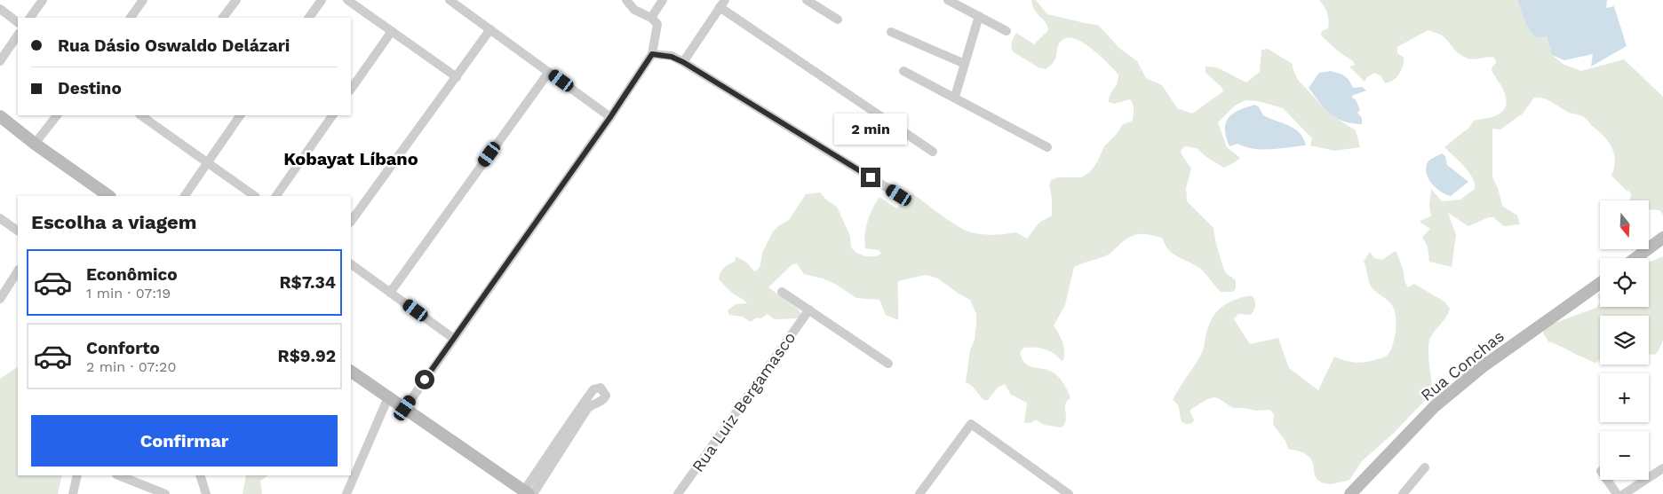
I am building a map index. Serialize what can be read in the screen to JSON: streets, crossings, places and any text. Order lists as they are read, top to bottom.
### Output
{
  "streets": {
    "main road": ["Rua Conchas"],
    "street": ["Rua Luiz Bergamasco"]
  },
  "districts": ["Kobayat Líbano"],
  "north": "bottom",
  "page": {
    "banner": ["Rua Dásio Oswaldo Delázari", "Destino"],
    "bubble": "2 min",
    "heading": "Escolha a viagem",
    "map_buttons": ["+", "−"],
    "list": [
      {
        "name": "Econômico",
        "note": "1 min · 07:19",
        "value": "R$7.34"
      },
      {
        "name": "Conforto",
        "note": "2 min · 07:20",
        "value": "R$9.92"
      }
    ],
    "buttons": "Confirmar"
  }
}
